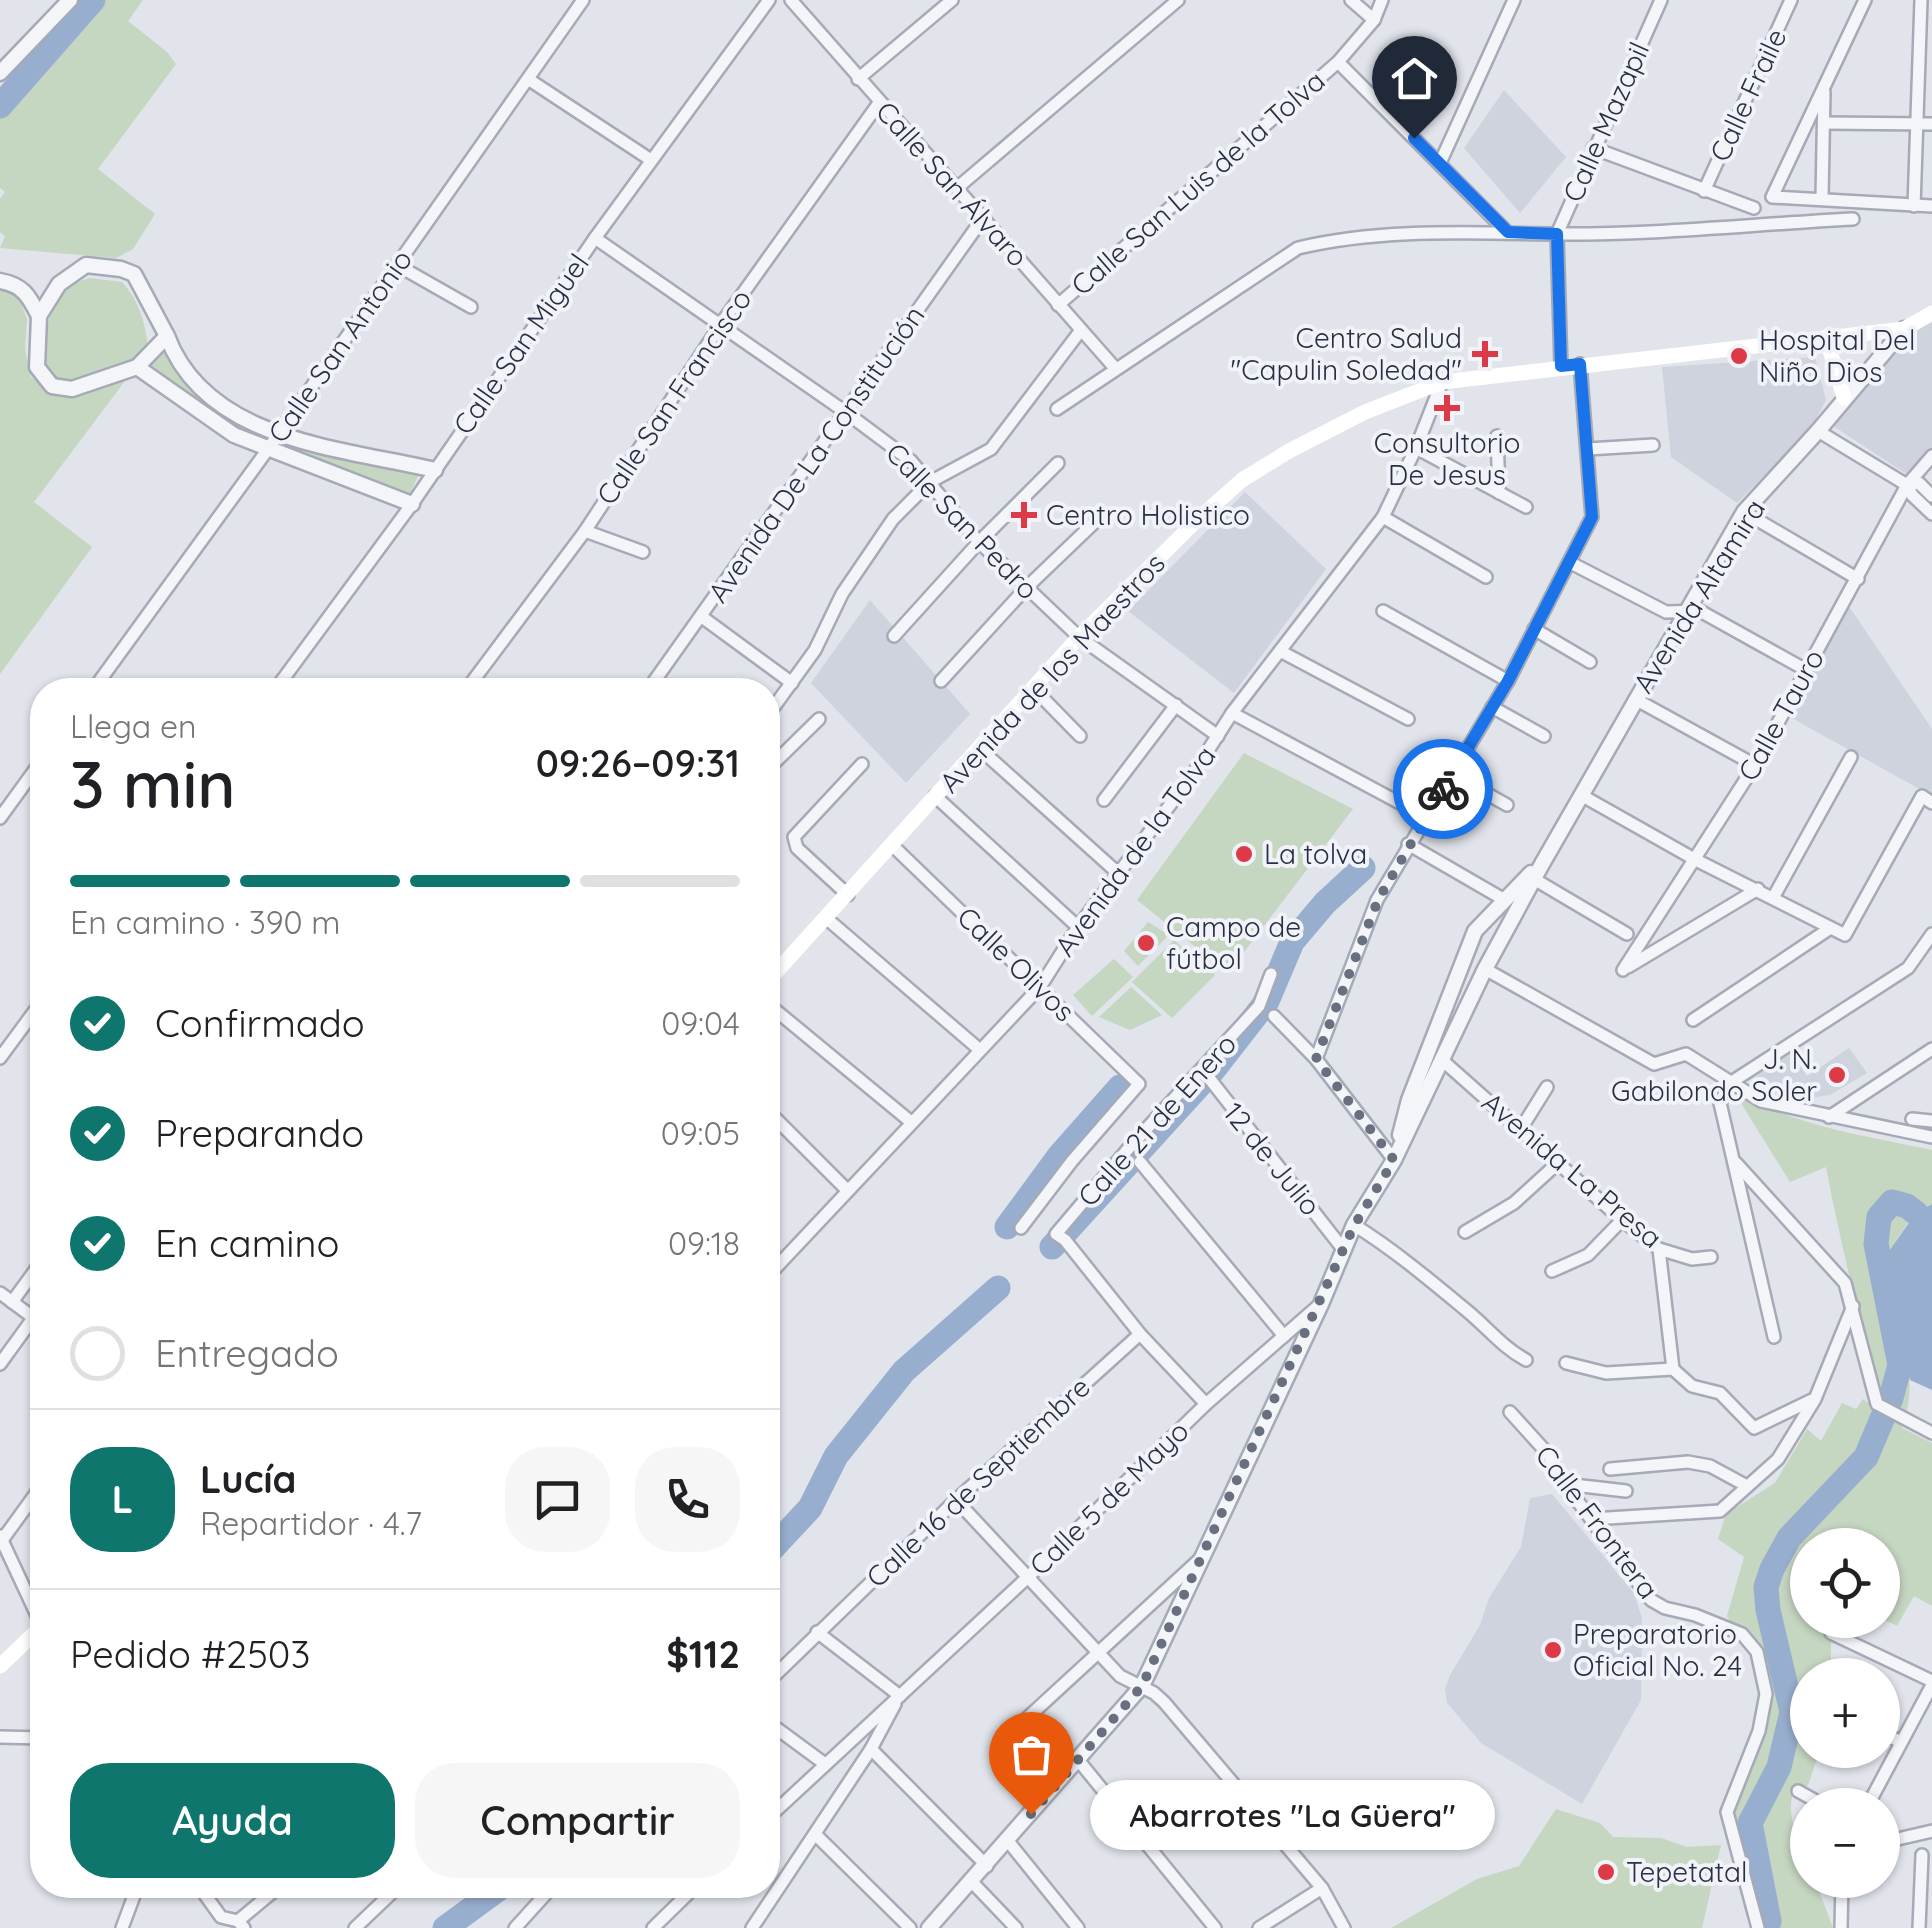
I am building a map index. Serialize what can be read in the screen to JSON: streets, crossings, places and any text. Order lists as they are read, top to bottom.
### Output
{
  "streets": {
    "main road": ["Avenida Altamira", "Avenida de los Maestros"],
    "street": [
      "Calle Fraile",
      "Calle Mazapil",
      "Calle San Luis de la Tolva",
      "Calle San Álvaro",
      "Calle San Miguel",
      "Calle San Antonio",
      "Calle San Francisco",
      "Avenida De La Constitución",
      "Calle San Pedro",
      "Calle Tauro",
      "Avenida de la Tolva",
      "Calle Olivos",
      "Calle 21 de Enero",
      "12 de Julio",
      "Avenida La Presa",
      "Calle 16 de Septiembre",
      "Calle 5 de Mayo",
      "Calle Frontera"
    ]
  },
  "crossings": [
    ["Calle Mazapil", "Avenida de los Maestros"],
    ["Calle San Luis de la Tolva", "Calle San Álvaro"],
    ["Calle San Álvaro", "Calle San Francisco"],
    ["Calle San Álvaro", "Avenida De La Constitución"],
    ["Calle San Miguel", "Calle San Pedro"],
    ["Calle San Francisco", "Calle San Pedro"],
    ["Avenida De La Constitución", "Calle San Pedro"],
    ["Calle San Pedro", "Avenida de los Maestros"],
    ["Calle San Pedro", "Avenida de la Tolva"],
    ["Avenida Altamira", "Avenida de los Maestros"],
    ["Avenida Altamira", "12 de Julio"],
    ["Avenida Altamira", "Avenida La Presa"],
    ["Avenida Altamira", "Calle 5 de Mayo"],
    ["Avenida de los Maestros", "Avenida de la Tolva"],
    ["Avenida de los Maestros", "Calle Olivos"],
    ["Avenida de la Tolva", "Calle Olivos"],
    ["Calle 21 de Enero", "12 de Julio"],
    ["Calle 21 de Enero", "Calle 16 de Septiembre"]
  ],
  "places": {
    "health": ["Centro Salud \"Capulin Soledad\"", "Consultorio De Jesus", "Centro Holistico"],
    "other": [
      "Hospital Del Niño Dios",
      "La tolva",
      "Campo de fútbol",
      "J. N. Gabilondo Soler",
      "Preparatorio Oficial No. 24",
      "Abarrotes \"La Güera\"",
      "Tepetatal"
    ]
  },
  "page": {
    "heading": ["3 min", "Llega en", "09:26–09:31"],
    "panel": [
      "Lucía",
      "Repartidor · 4.7",
      "Pedido #2503",
      "$112"
    ],
    "bar": "En camino · 390 m",
    "list": [
      ["Confirmado", "09:04"],
      ["Preparando", "09:05"],
      ["En camino", "09:18"],
      "Entregado"
    ],
    "round": "L",
    "map_buttons": ["+", "−"],
    "buttons": ["Ayuda", "Compartir"],
    "bubble": "Abarrotes \"La Güera\""
  }
}
